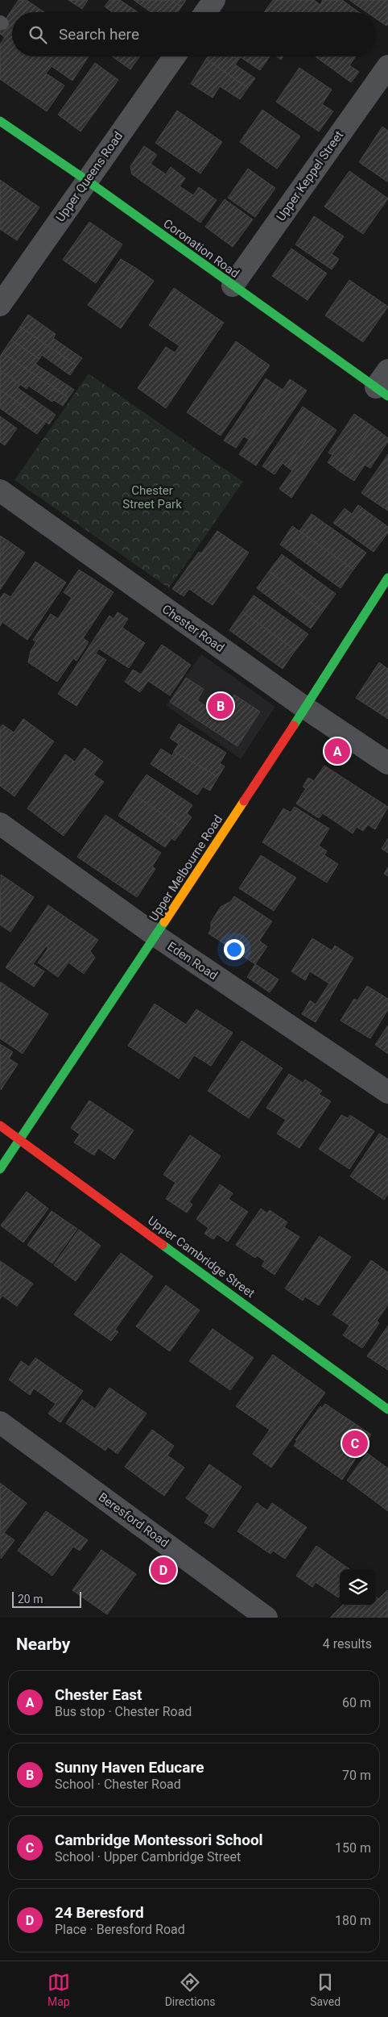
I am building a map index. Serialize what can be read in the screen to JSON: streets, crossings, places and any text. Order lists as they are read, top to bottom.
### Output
{
  "streets": {
    "street": [
      "Upper Keppel Street",
      "Upper Queens Road",
      "Coronation Road",
      "Chester Road",
      "Upper Melbourne Road",
      "Eden Road",
      "Upper Cambridge Street",
      "Beresford Road"
    ]
  },
  "crossings": [
    ["Upper Keppel Street", "Coronation Road"],
    ["Upper Queens Road", "Coronation Road"],
    ["Chester Road", "Upper Melbourne Road"],
    ["Upper Melbourne Road", "Eden Road"],
    ["Upper Melbourne Road", "Upper Cambridge Street"]
  ],
  "parks": ["Chester Street Park"],
  "scale_bar": "20 m",
  "page": {
    "search": "Search here",
    "pins": [
      "B",
      "A",
      "C",
      "D"
    ],
    "scale": "20 m",
    "heading": ["Nearby", "4 results"],
    "list": [
      {
        "mark": "A",
        "name": "Chester East",
        "note": "Bus stop · Chester Road",
        "value": "60 m"
      },
      {
        "mark": "B",
        "name": "Sunny Haven Educare",
        "note": "School · Chester Road",
        "value": "70 m"
      },
      {
        "mark": "C",
        "name": "Cambridge Montessori School",
        "note": "School · Upper Cambridge Street",
        "value": "150 m"
      },
      {
        "mark": "D",
        "name": "24 Beresford",
        "note": "Place · Beresford Road",
        "value": "180 m"
      }
    ],
    "nav": ["Map", "Directions", "Saved"]
  }
}
